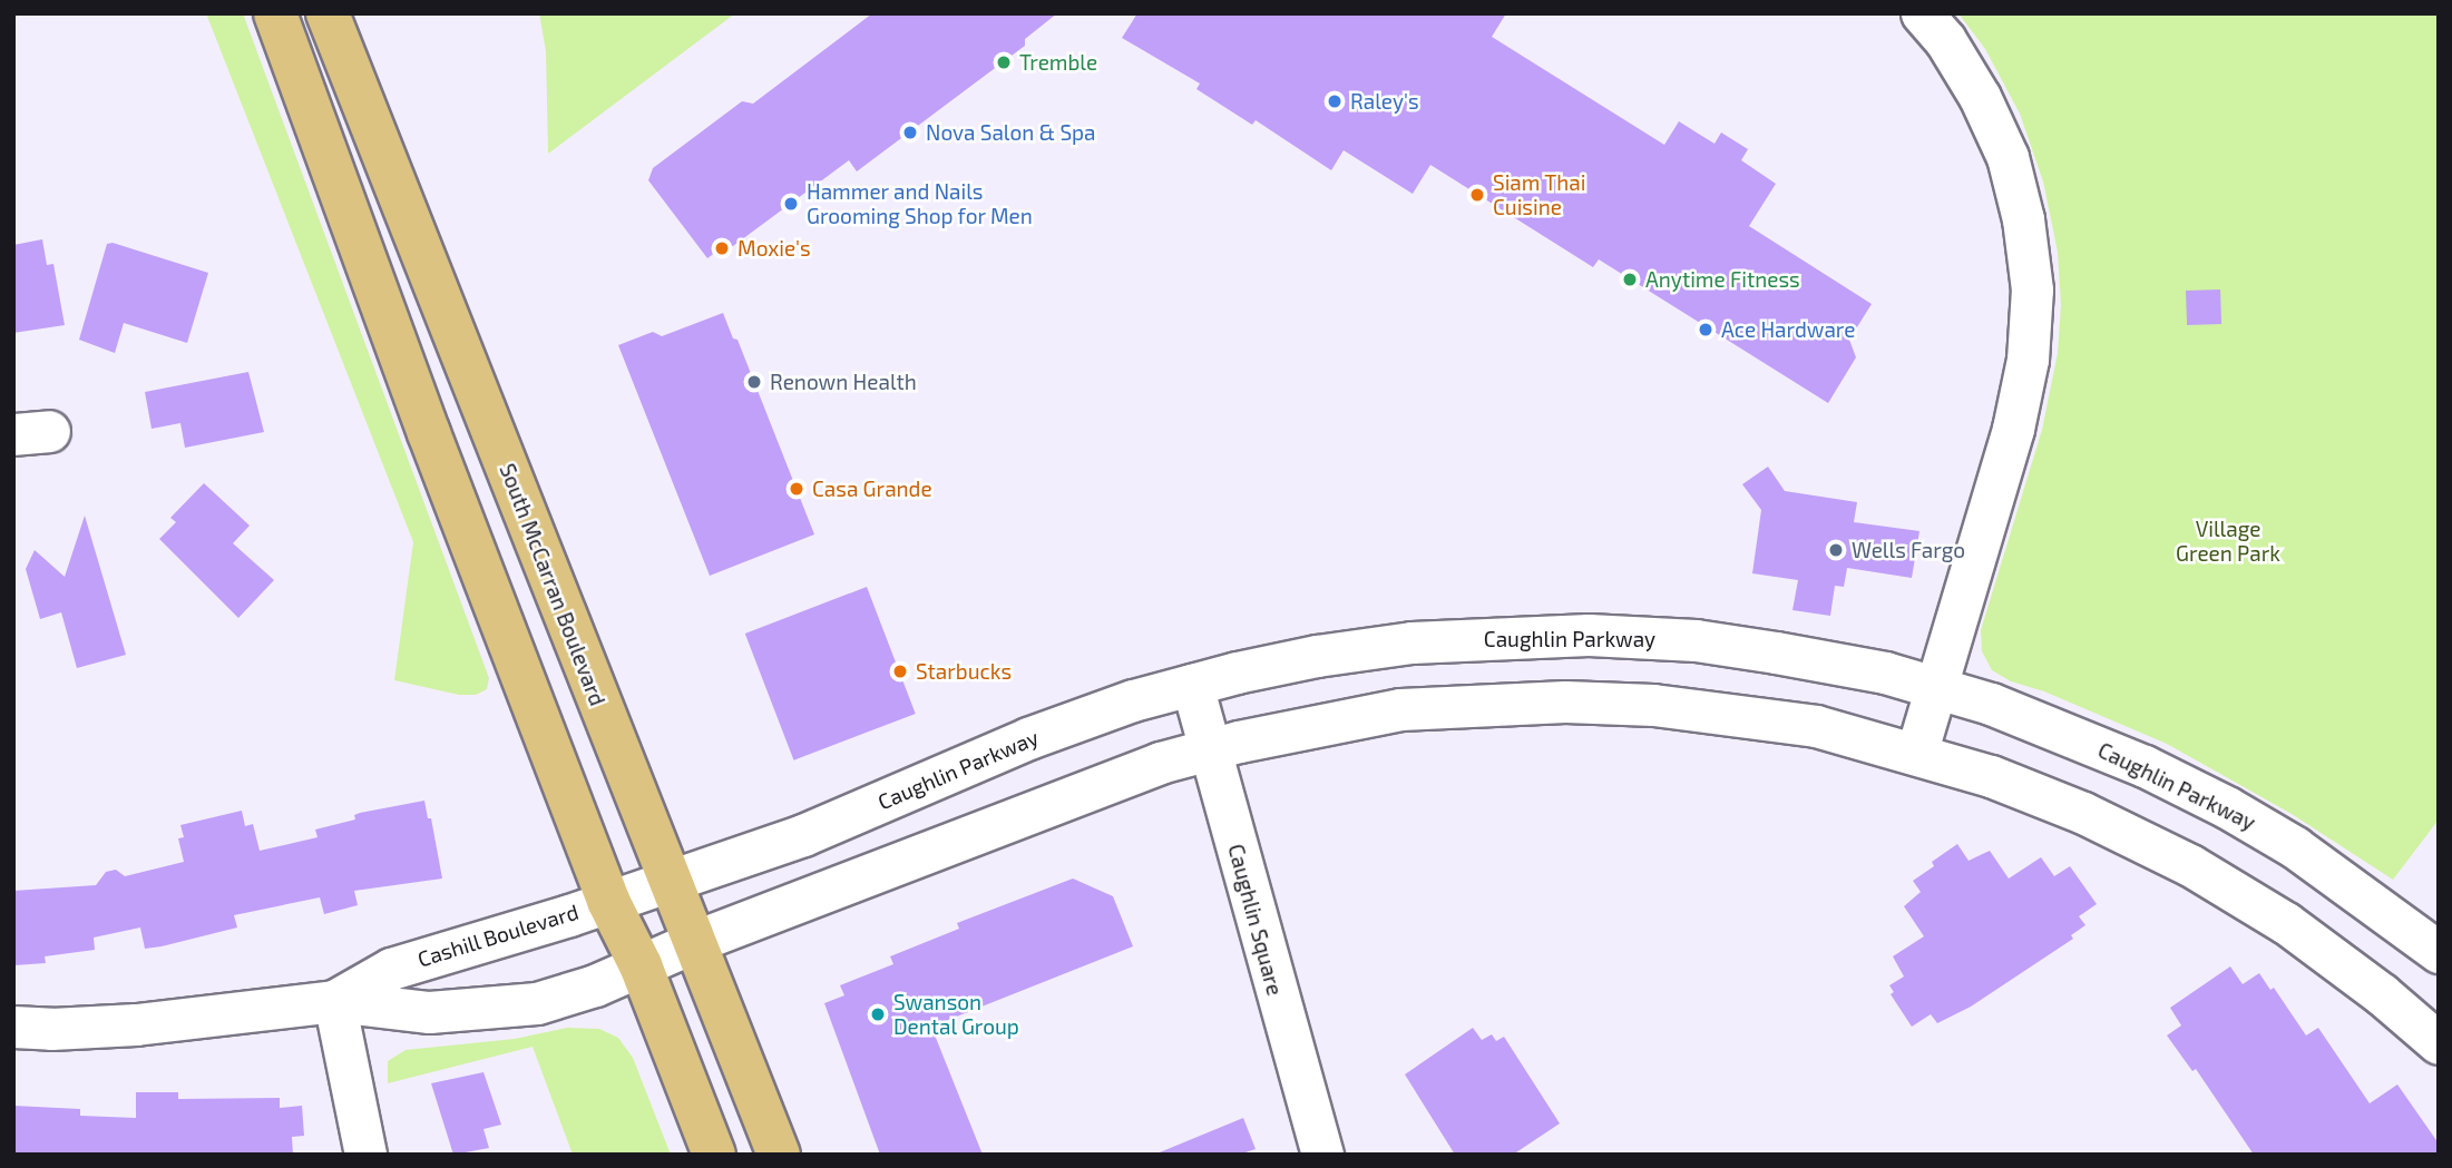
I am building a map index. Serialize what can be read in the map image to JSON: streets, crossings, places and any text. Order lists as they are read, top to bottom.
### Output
{
  "streets": {
    "main road": ["South McCarran Boulevard"],
    "street": ["Caughlin Parkway", "Caughlin Square", "Cashill Boulevard"]
  },
  "crossings": [
    ["South McCarran Boulevard", "Caughlin Parkway"],
    ["South McCarran Boulevard", "Cashill Boulevard"],
    ["Caughlin Parkway", "Caughlin Square"],
    ["Caughlin Parkway", "Cashill Boulevard"]
  ],
  "parks": ["Village Green Park"],
  "places": [
    "Tremble",
    "Raley's",
    "Nova Salon & Spa",
    "Siam Thai Cuisine",
    "Hammer and Nails Grooming Shop for Men",
    "Moxie's",
    "Anytime Fitness",
    "Ace Hardware",
    "Renown Health",
    "Casa Grande",
    "Wells Fargo",
    "Starbucks",
    "Swanson Dental Group"
  ]
}
